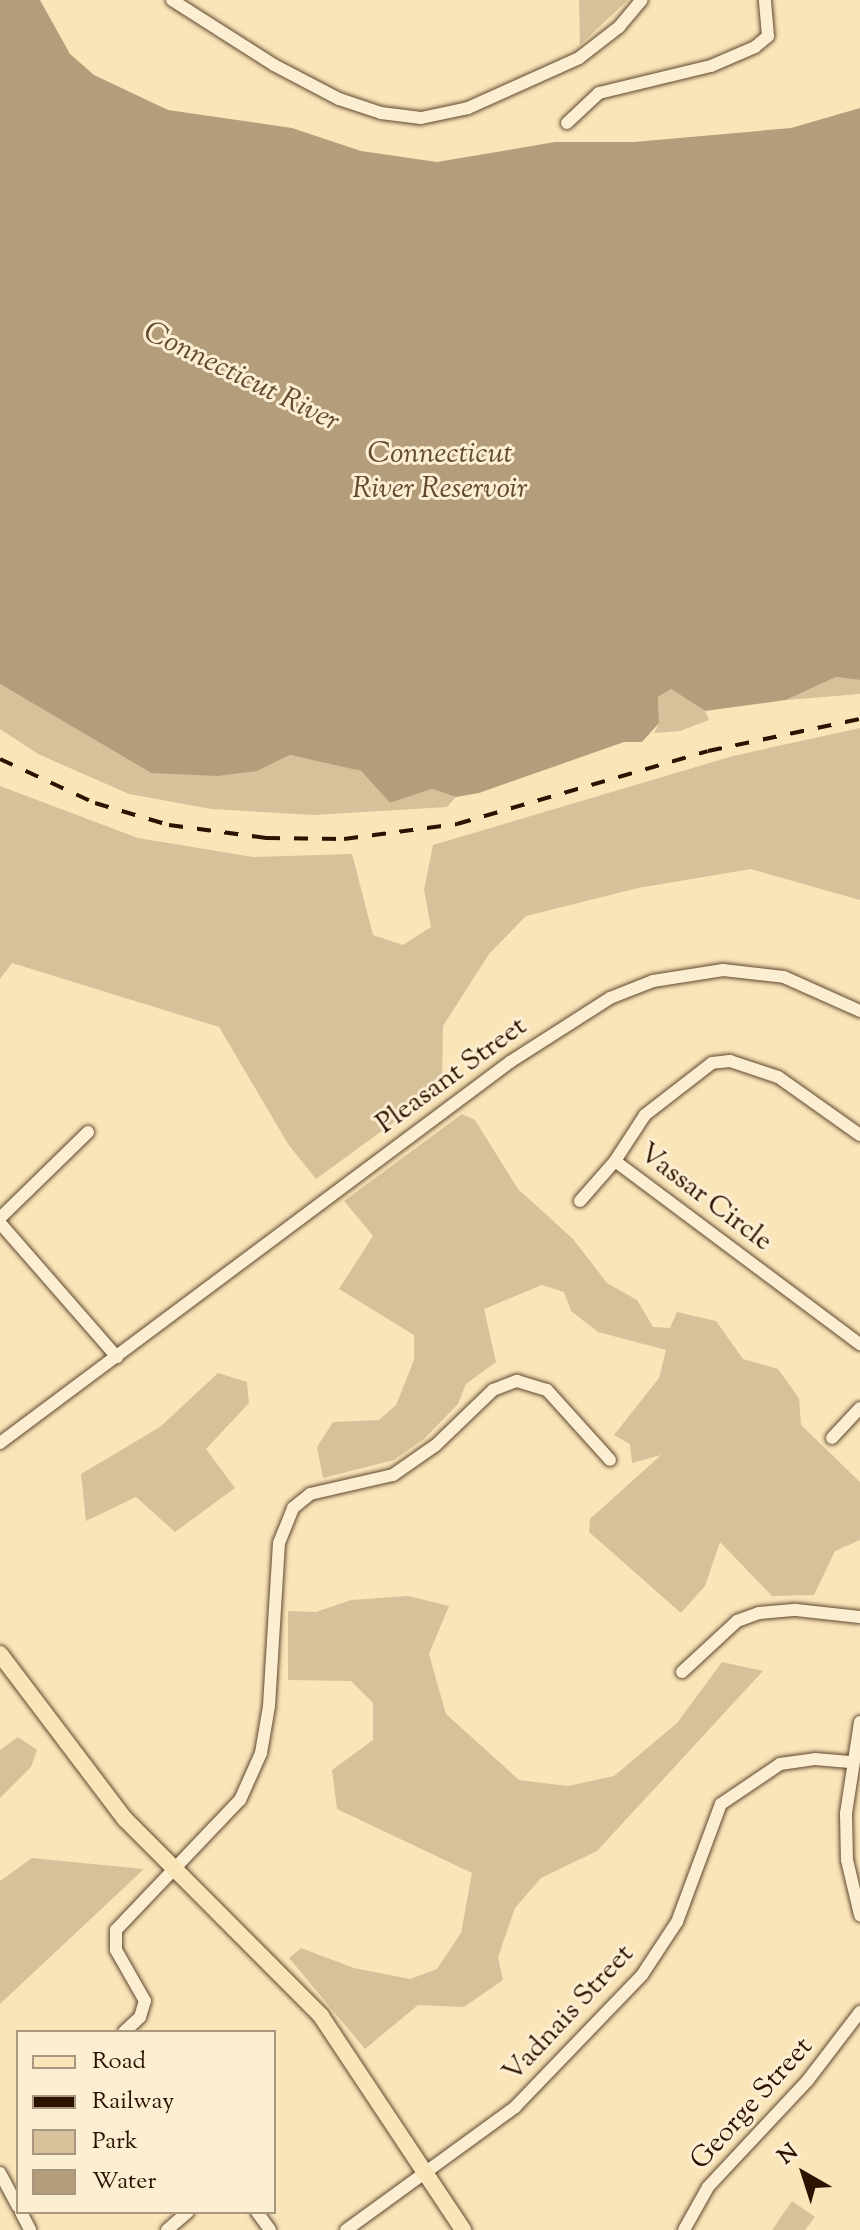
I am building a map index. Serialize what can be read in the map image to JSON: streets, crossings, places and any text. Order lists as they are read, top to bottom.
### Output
{
  "streets": {
    "street": [
      "Pleasant Street",
      "Vassar Circle",
      "Vadnais Street",
      "George Street"
    ]
  },
  "water": ["Connecticut River", "Connecticut River Reservoir"],
  "legend": [
    "Road",
    "Railway",
    "Park",
    "Water"
  ],
  "north": "top left"
}
